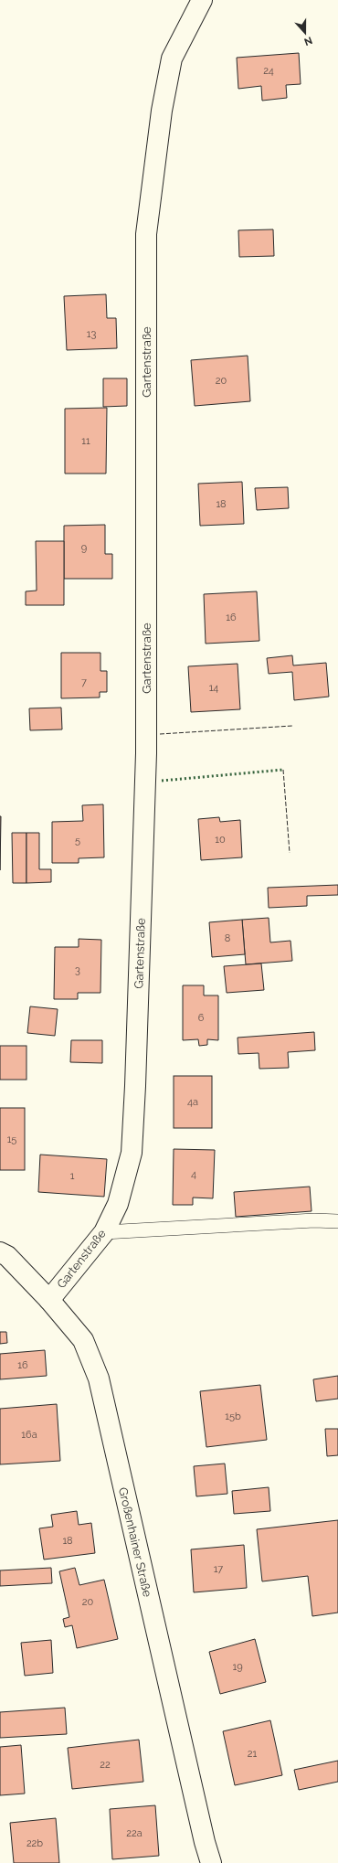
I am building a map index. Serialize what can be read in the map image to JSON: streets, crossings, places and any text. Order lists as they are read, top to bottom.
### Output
{
  "streets": {
    "street": ["Gartenstraße", "Großenhainer Straße"]
  },
  "crossings": [
    ["Gartenstraße", "Großenhainer Straße"]
  ],
  "house_numbers": [
    "24",
    "13",
    "20",
    "11",
    "18",
    "9",
    "16",
    "7",
    "14",
    "10",
    "5",
    "8",
    "3",
    "6",
    "4a",
    "15",
    "4",
    "1",
    "16",
    "15b",
    "16a",
    "18",
    "17",
    "20",
    "19",
    "21",
    "22",
    "22a",
    "22b"
  ],
  "north": "bottom"
}
